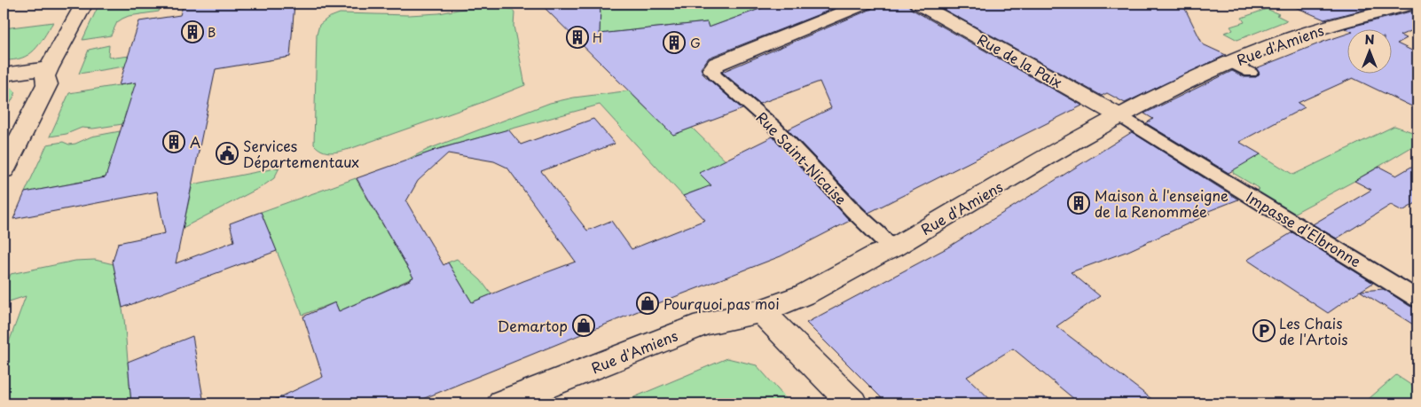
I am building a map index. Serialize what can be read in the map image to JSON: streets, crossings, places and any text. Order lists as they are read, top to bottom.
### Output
{
  "streets": {
    "street": ["Rue d'Amiens", "Rue de la Paix"],
    "lane": ["Rue Saint-Nicaise", "Impasse d'Elbronne"]
  },
  "crossings": [
    ["Rue d'Amiens", "Rue de la Paix"],
    ["Rue d'Amiens", "Rue Saint-Nicaise"],
    ["Rue d'Amiens", "Impasse d'Elbronne"],
    ["Rue de la Paix", "Impasse d'Elbronne"]
  ],
  "places": {
    "building": [
      "B",
      "H",
      "G",
      "A",
      "Maison à l'enseigne de la Renommée"
    ],
    "public building": ["Services Départementaux"],
    "shop": ["Pourquoi pas moi", "Demartop"],
    "parking": ["Les Chais de l'Artois"]
  },
  "north": "top"
}
